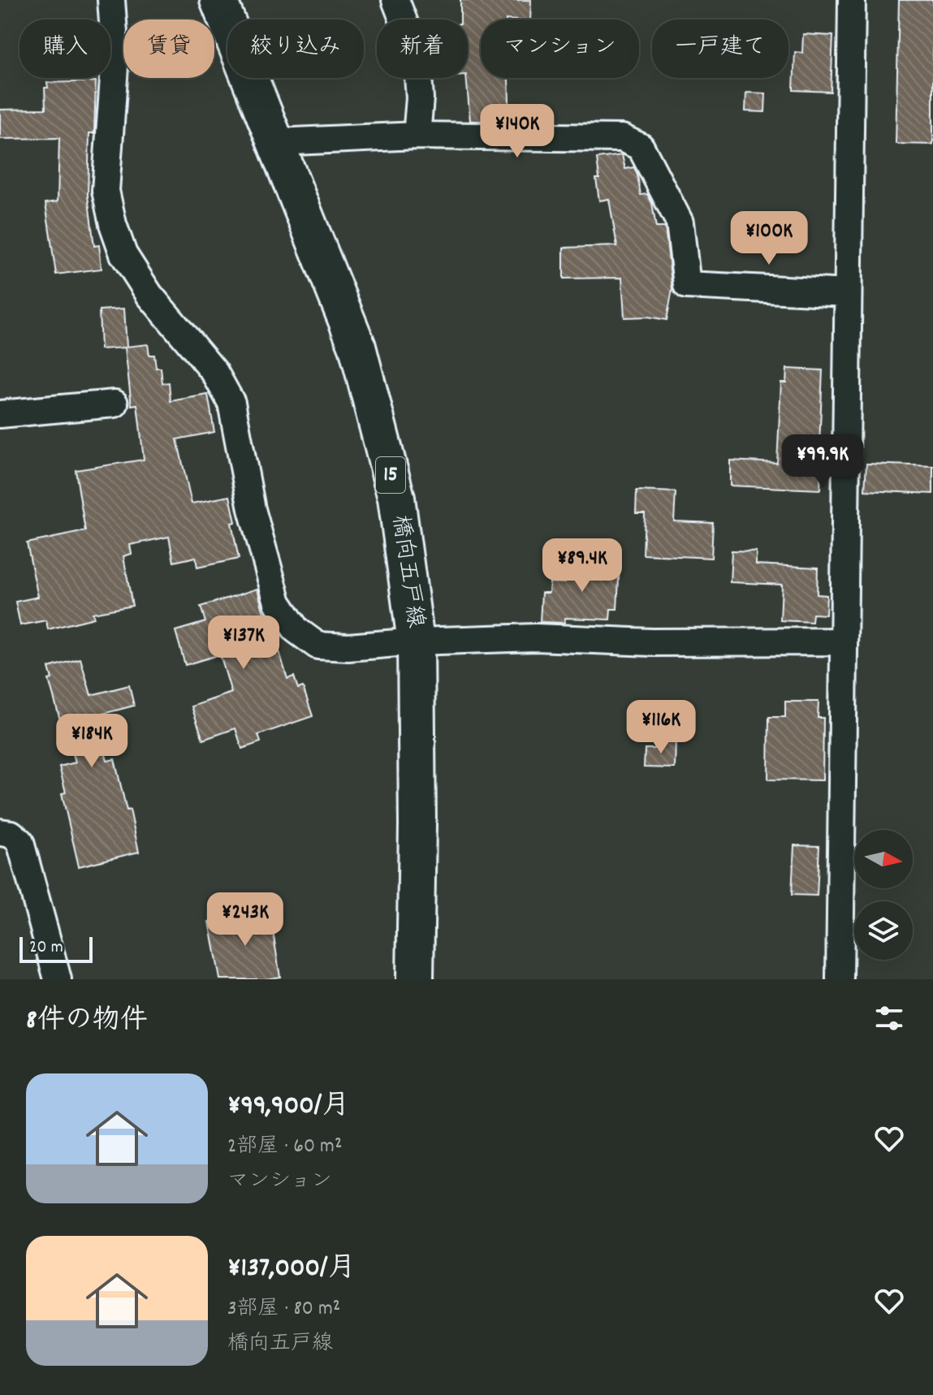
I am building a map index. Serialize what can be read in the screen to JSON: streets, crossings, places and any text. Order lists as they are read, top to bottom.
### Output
{
  "streets": {
    "main road": ["15", "橋向五戸線"]
  },
  "scale_bar": "20 m",
  "north": "right",
  "page": {
    "chip": [
      "購入",
      "賃貸",
      "絞り込み",
      "新着",
      "マンション",
      "一戸建て"
    ],
    "price": [
      "¥140K",
      "¥100K",
      "¥99.9K",
      "¥89.4K",
      "¥137K",
      "¥116K",
      "¥184K",
      "¥243K"
    ],
    "scale": "20 m",
    "heading": "8件の物件",
    "list": [
      {
        "name": "¥99,900/月",
        "note": "2部屋 · 60 m² · マンション"
      },
      {
        "name": "¥137,000/月",
        "note": "3部屋 · 80 m² · 橋向五戸線"
      }
    ]
  }
}
